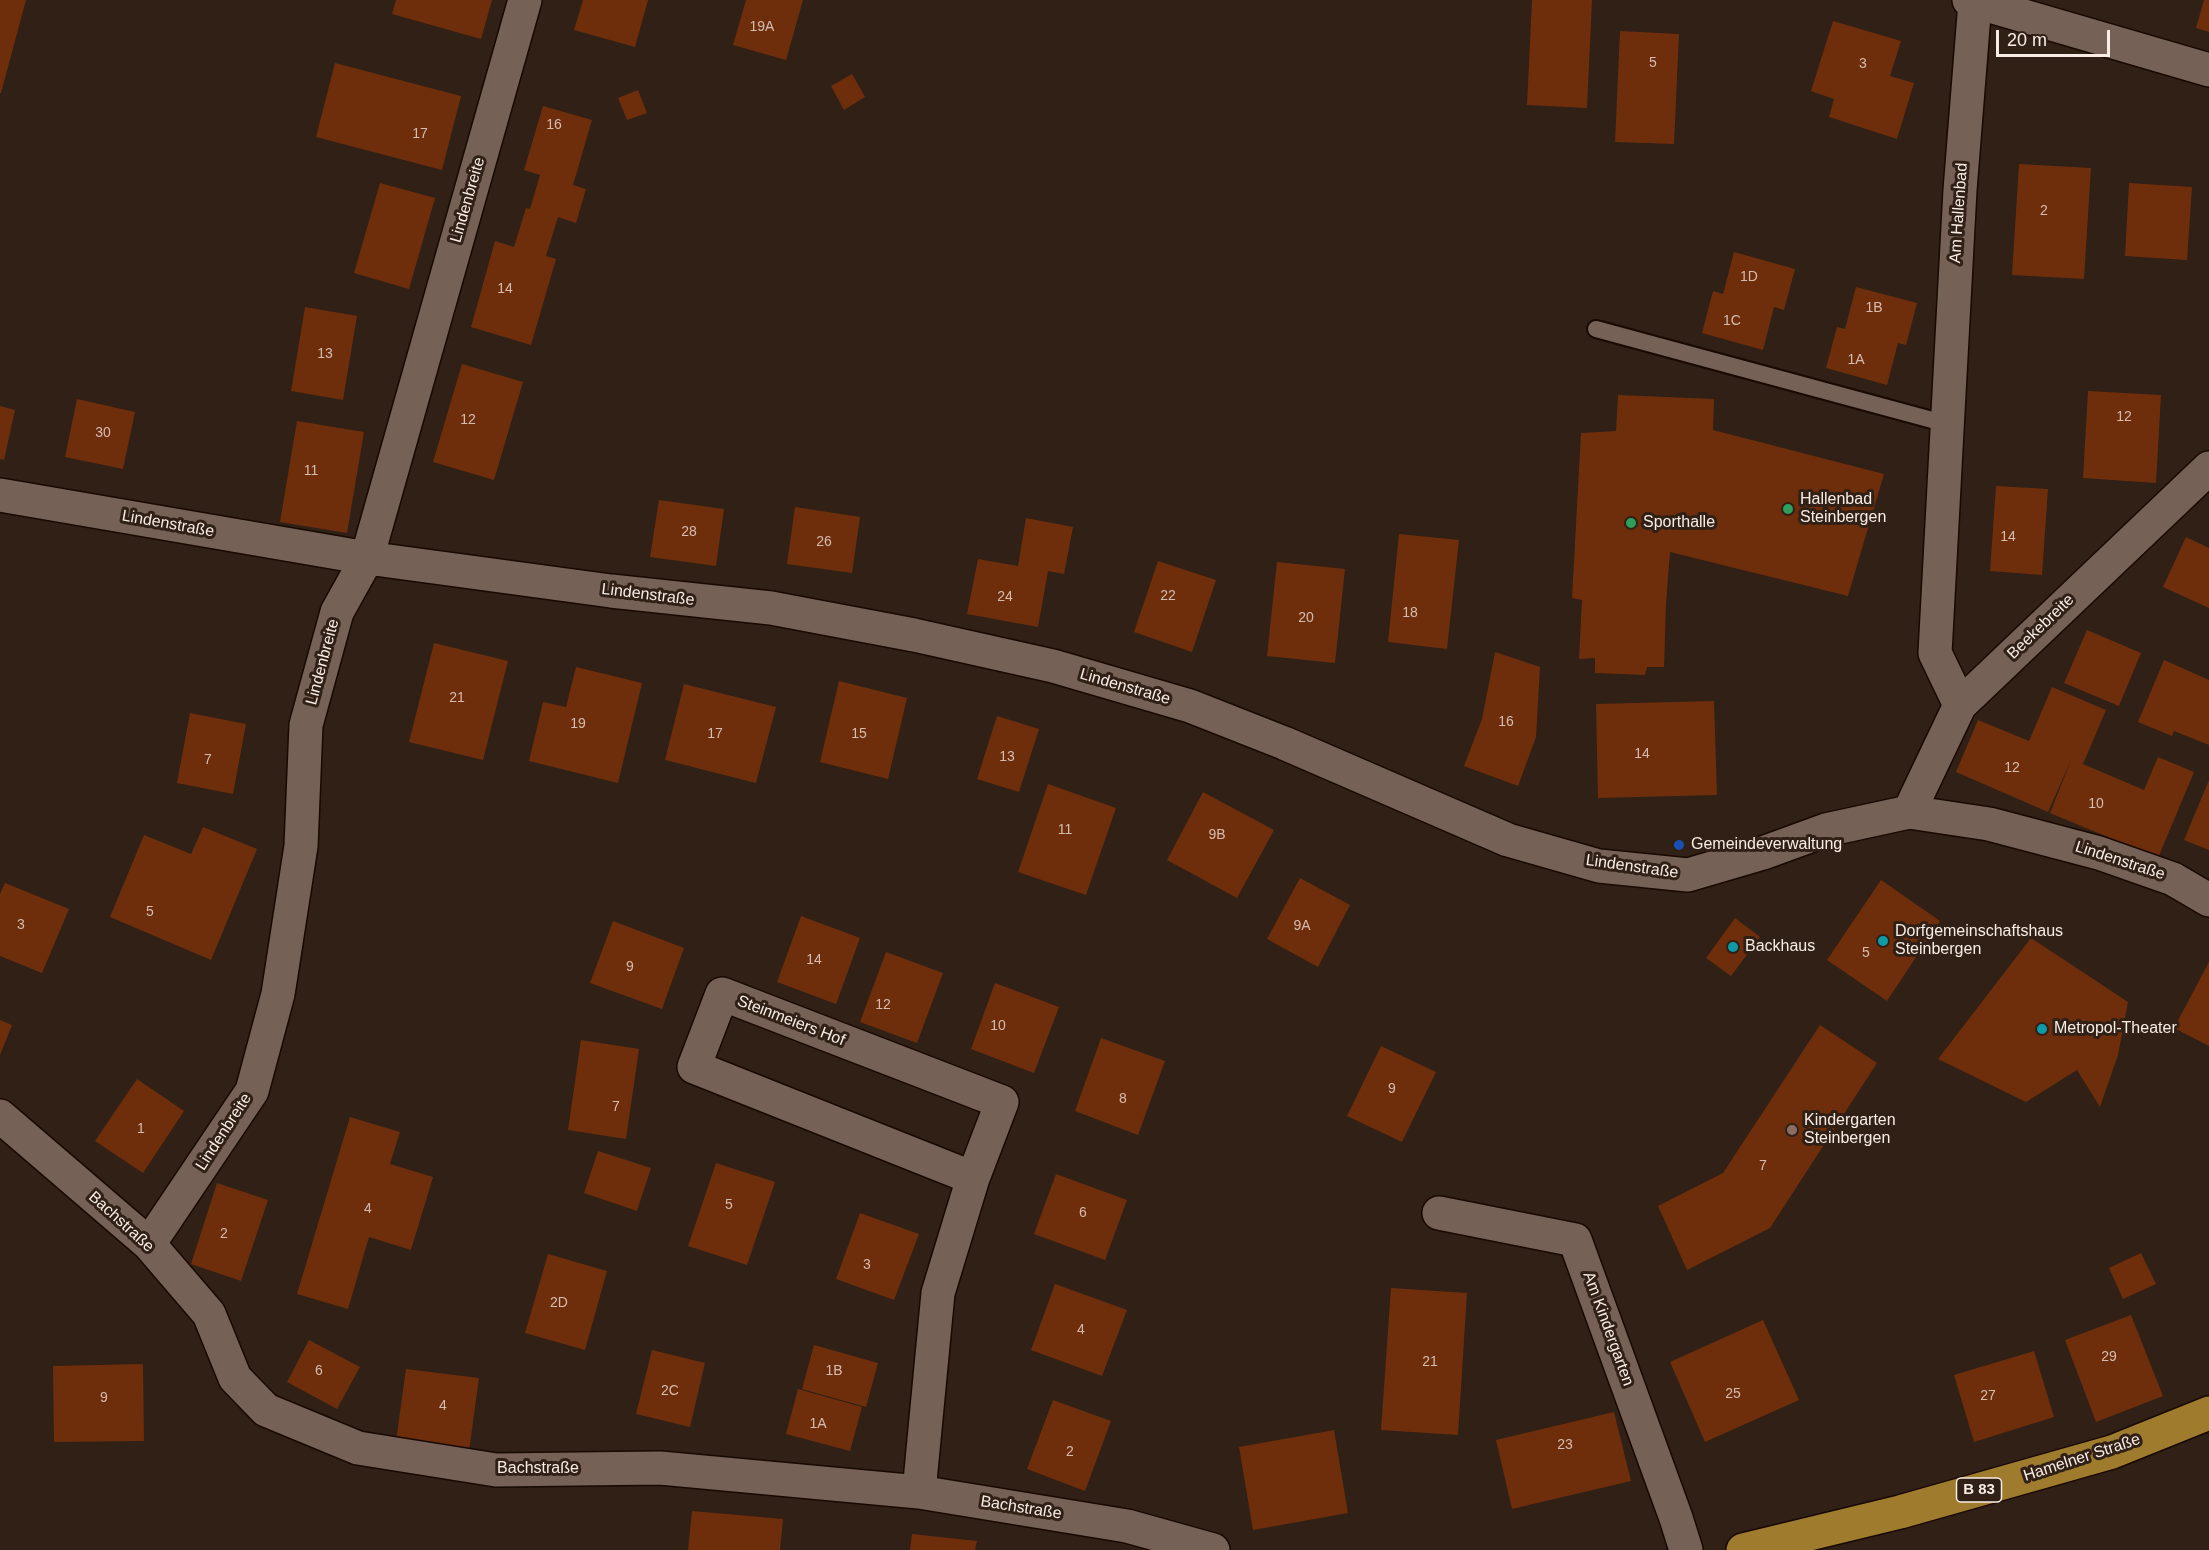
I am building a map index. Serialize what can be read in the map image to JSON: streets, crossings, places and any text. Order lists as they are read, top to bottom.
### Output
{
  "streets": {
    "main road": ["Hamelner Straße", "B 83"],
    "street": [
      "Lindenbreite",
      "Am Hallenbad",
      "Lindenstraße",
      "Beekebreite",
      "Steinmeiers Hof",
      "Bachstraße",
      "Am Kindergarten"
    ]
  },
  "crossings": [
    ["Lindenbreite", "Lindenstraße"],
    ["Lindenbreite", "Bachstraße"],
    ["Am Hallenbad", "Beekebreite"],
    ["Lindenstraße", "Beekebreite"],
    ["Steinmeiers Hof", "Bachstraße"]
  ],
  "places": [
    "Hallenbad Steinbergen",
    "Sporthalle",
    "Gemeindeverwaltung",
    "Dorfgemeinschaftshaus Steinbergen",
    "Backhaus",
    "Metropol-Theater",
    "Kindergarten Steinbergen"
  ],
  "house_numbers": [
    "19A",
    "5",
    "3",
    "16",
    "17",
    "2",
    "1D",
    "14",
    "1B",
    "1C",
    "13",
    "1A",
    "12",
    "12",
    "30",
    "11",
    "28",
    "14",
    "26",
    "22",
    "24",
    "18",
    "20",
    "21",
    "16",
    "19",
    "17",
    "15",
    "14",
    "13",
    "7",
    "12",
    "10",
    "11",
    "9B",
    "5",
    "3",
    "9A",
    "5",
    "14",
    "9",
    "12",
    "10",
    "9",
    "8",
    "7",
    "1",
    "7",
    "5",
    "4",
    "6",
    "2",
    "3",
    "2D",
    "4",
    "29",
    "21",
    "6",
    "1B",
    "2C",
    "25",
    "27",
    "9",
    "4",
    "1A",
    "23",
    "2"
  ],
  "scale_bar": "20 m"
}
